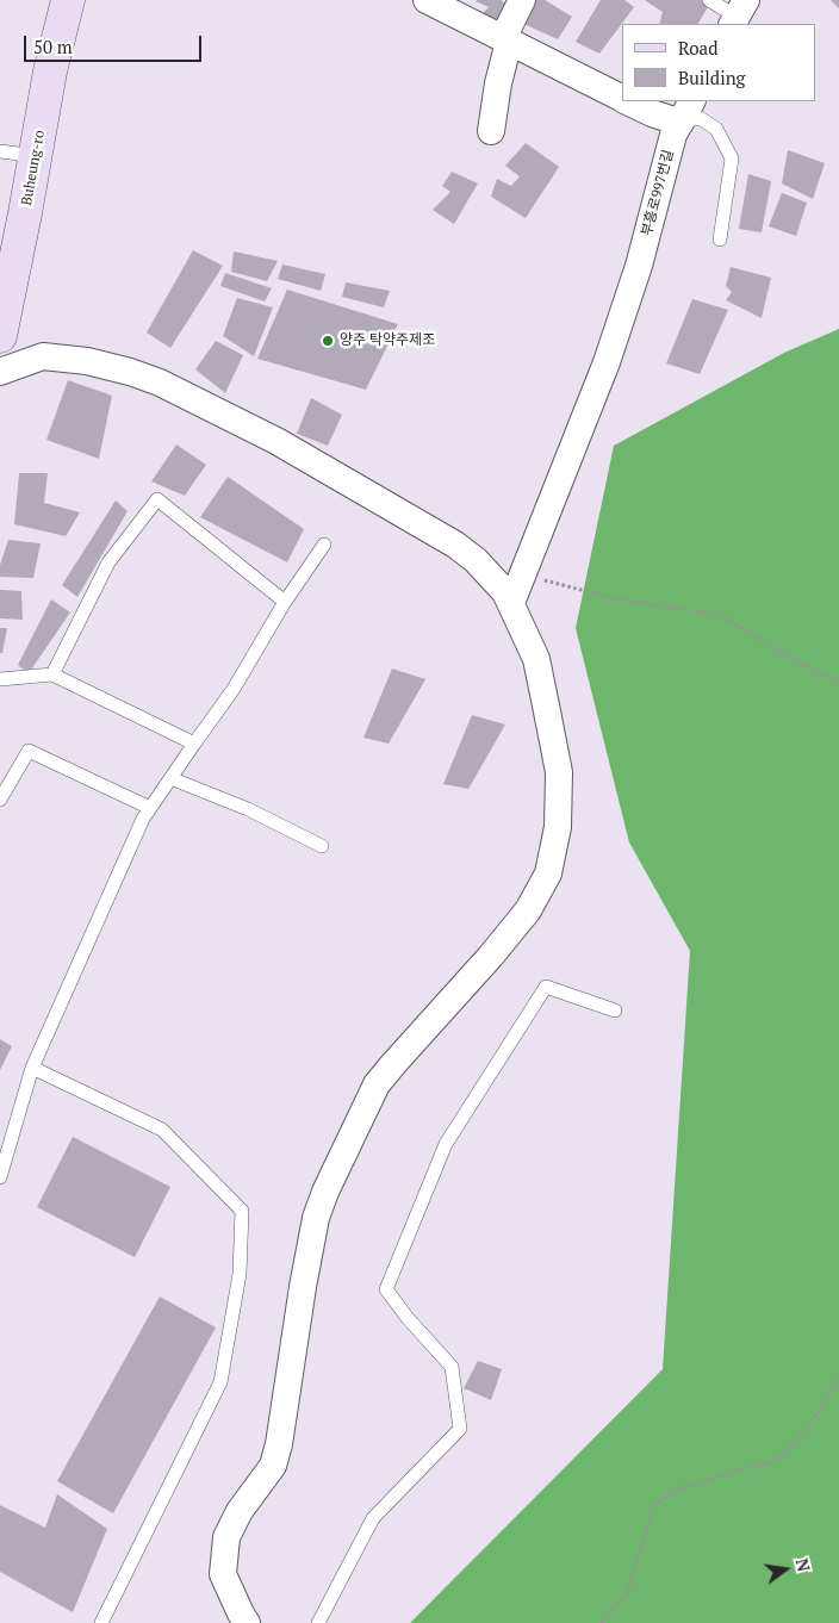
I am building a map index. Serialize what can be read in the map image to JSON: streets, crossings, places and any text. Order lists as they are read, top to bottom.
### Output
{
  "streets": {
    "main road": ["Buheung-ro"],
    "street": ["부흥로997번길"]
  },
  "places": ["양주 탁약주제조"],
  "legend": ["Road", "Building"],
  "scale_bar": "50 m",
  "north": "right"
}
